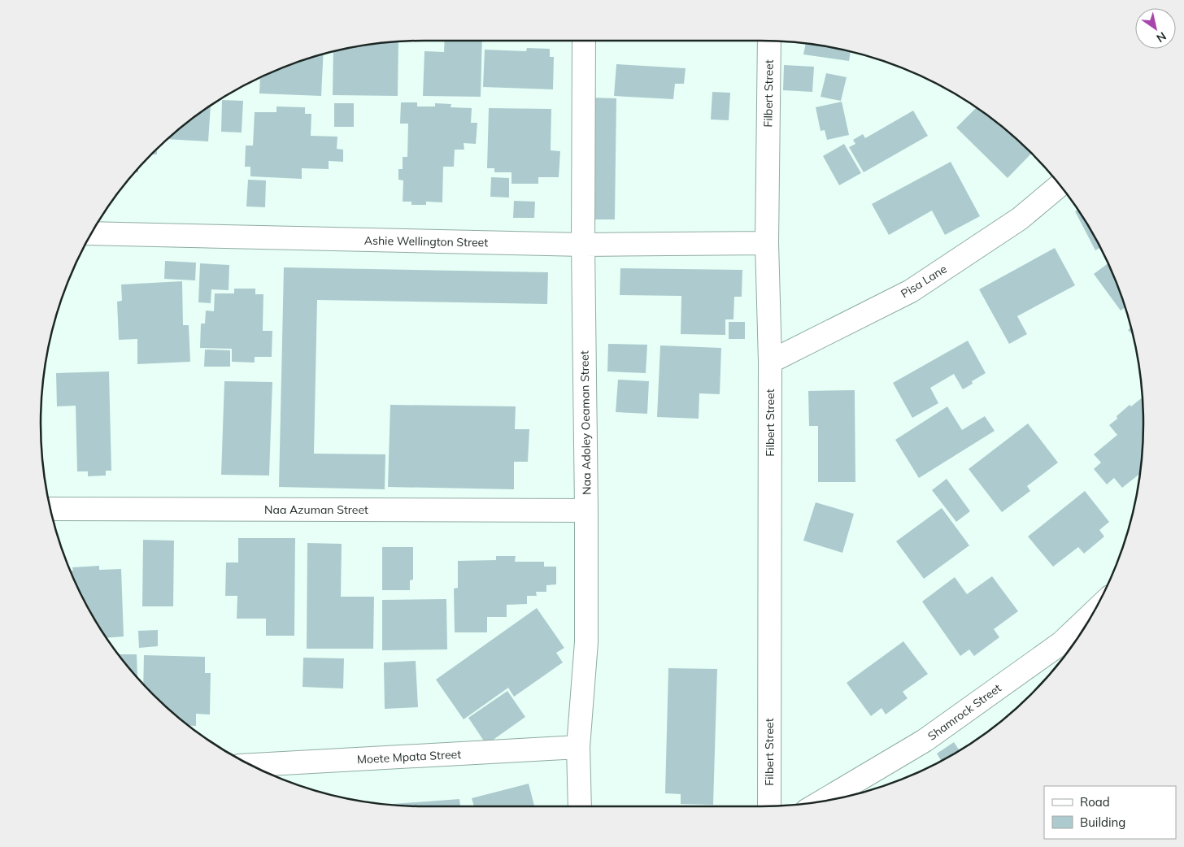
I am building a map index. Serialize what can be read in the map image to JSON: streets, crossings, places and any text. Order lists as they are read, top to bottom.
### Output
{
  "streets": {
    "street": [
      "Filbert Street",
      "Ashie Wellington Street",
      "Pisa Lane",
      "Naa Adoley Oeaman Street",
      "Naa Azuman Street",
      "Shamrock Street",
      "Moete Mpata Street"
    ]
  },
  "crossings": [
    ["Filbert Street", "Ashie Wellington Street"],
    ["Filbert Street", "Pisa Lane"],
    ["Ashie Wellington Street", "Naa Adoley Oeaman Street"],
    ["Naa Adoley Oeaman Street", "Naa Azuman Street"],
    ["Naa Adoley Oeaman Street", "Moete Mpata Street"]
  ],
  "legend": ["Road", "Building"],
  "north": "bottom right"
}
